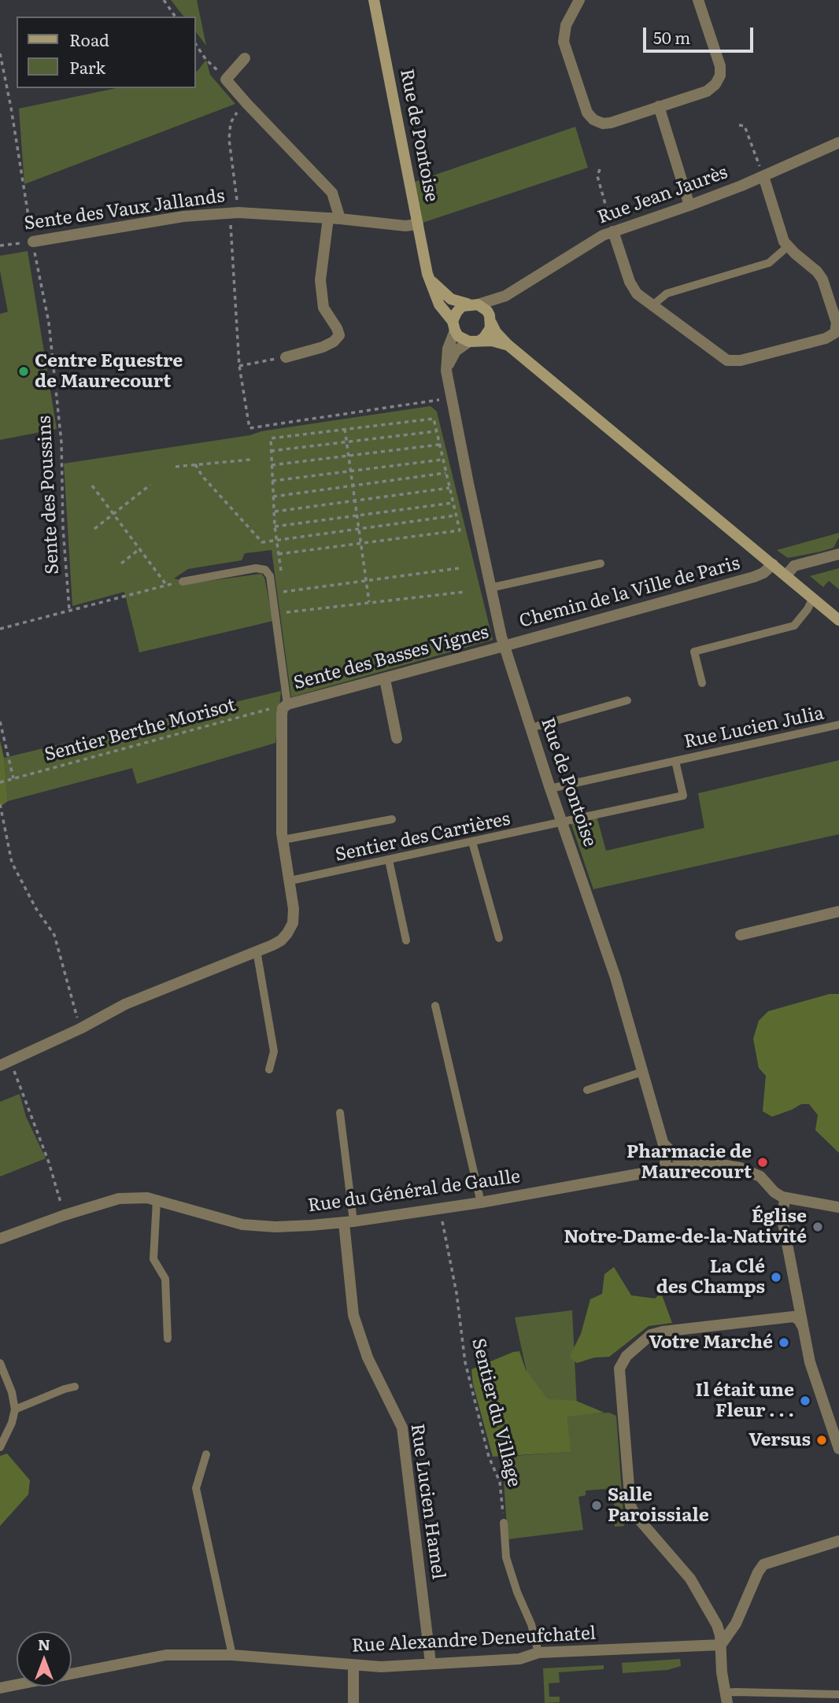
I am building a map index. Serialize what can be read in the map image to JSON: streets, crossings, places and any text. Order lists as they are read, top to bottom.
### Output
{
  "streets": {
    "main road": ["Rue de Pontoise"],
    "street": [
      "Rue Jean Jaurès",
      "Sente des Vaux Jallands",
      "Chemin de la Ville de Paris",
      "Sente des Basses Vignes",
      "Rue du Général de Gaulle",
      "Rue Lucien Hamel",
      "Rue Alexandre Deneufchatel"
    ],
    "lane": ["Rue Lucien Julia", "Sentier des Carrières"],
    "path": ["Sente des Poussins", "Sentier Berthe Morisot", "Sentier du Village"]
  },
  "crossings": [
    ["Rue de Pontoise", "Rue Jean Jaurès"],
    ["Rue de Pontoise", "Sente des Vaux Jallands"],
    ["Rue de Pontoise", "Chemin de la Ville de Paris"],
    ["Rue de Pontoise", "Sente des Basses Vignes"],
    ["Rue de Pontoise", "Rue Lucien Julia"],
    ["Rue de Pontoise", "Sentier des Carrières"],
    ["Rue de Pontoise", "Rue du Général de Gaulle"],
    ["Sente des Vaux Jallands", "Sente des Poussins"],
    ["Chemin de la Ville de Paris", "Sente des Basses Vignes"],
    ["Sente des Basses Vignes", "Sentier Berthe Morisot"],
    ["Sente des Basses Vignes", "Sentier des Carrières"],
    ["Rue Lucien Julia", "Sentier des Carrières"],
    ["Rue du Général de Gaulle", "Sentier du Village"],
    ["Rue du Général de Gaulle", "Rue Lucien Hamel"],
    ["Rue Lucien Hamel", "Rue Alexandre Deneufchatel"]
  ],
  "places": [
    "Centre Equestre de Maurecourt",
    "Pharmacie de Maurecourt",
    "Église Notre-Dame-de-la-Nativité",
    "La Clé des Champs",
    "Votre Marché",
    "Il était une Fleur . . .",
    "Versus",
    "Salle Paroissiale"
  ],
  "legend": ["Road", "Park"],
  "scale_bar": "50 m",
  "north": "top"
}
